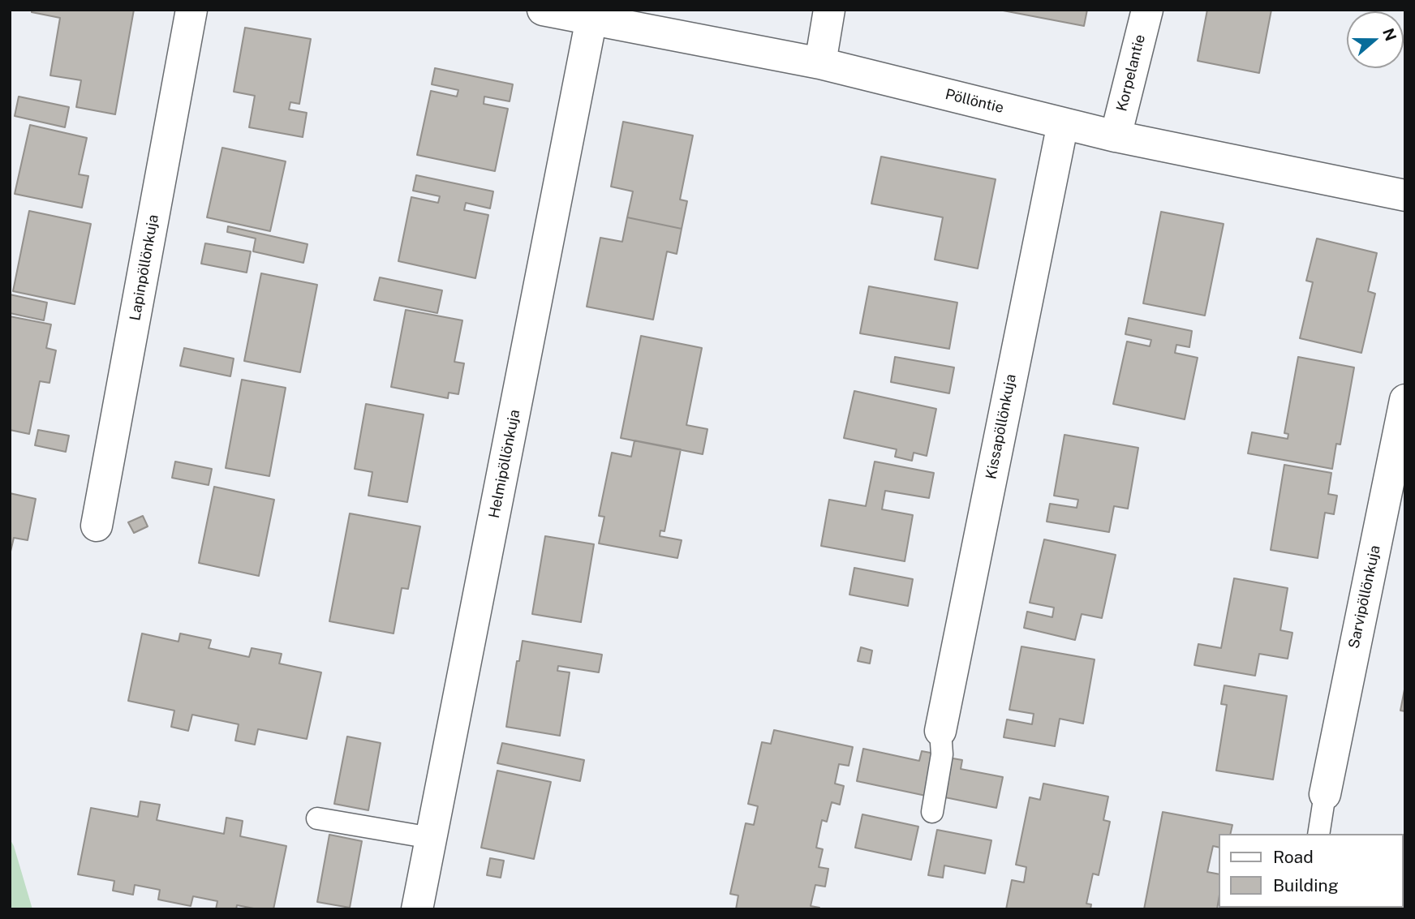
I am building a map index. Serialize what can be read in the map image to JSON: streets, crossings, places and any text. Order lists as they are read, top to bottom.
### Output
{
  "streets": {
    "street": [
      "Korpelantie",
      "Pöllöntie",
      "Lapinpöllönkuja",
      "Kissapöllönkuja",
      "Helmipöllönkuja",
      "Sarvipöllönkuja"
    ]
  },
  "crossings": [
    ["Korpelantie", "Pöllöntie"],
    ["Pöllöntie", "Kissapöllönkuja"],
    ["Pöllöntie", "Helmipöllönkuja"]
  ],
  "legend": ["Road", "Building"],
  "north": "right"
}
